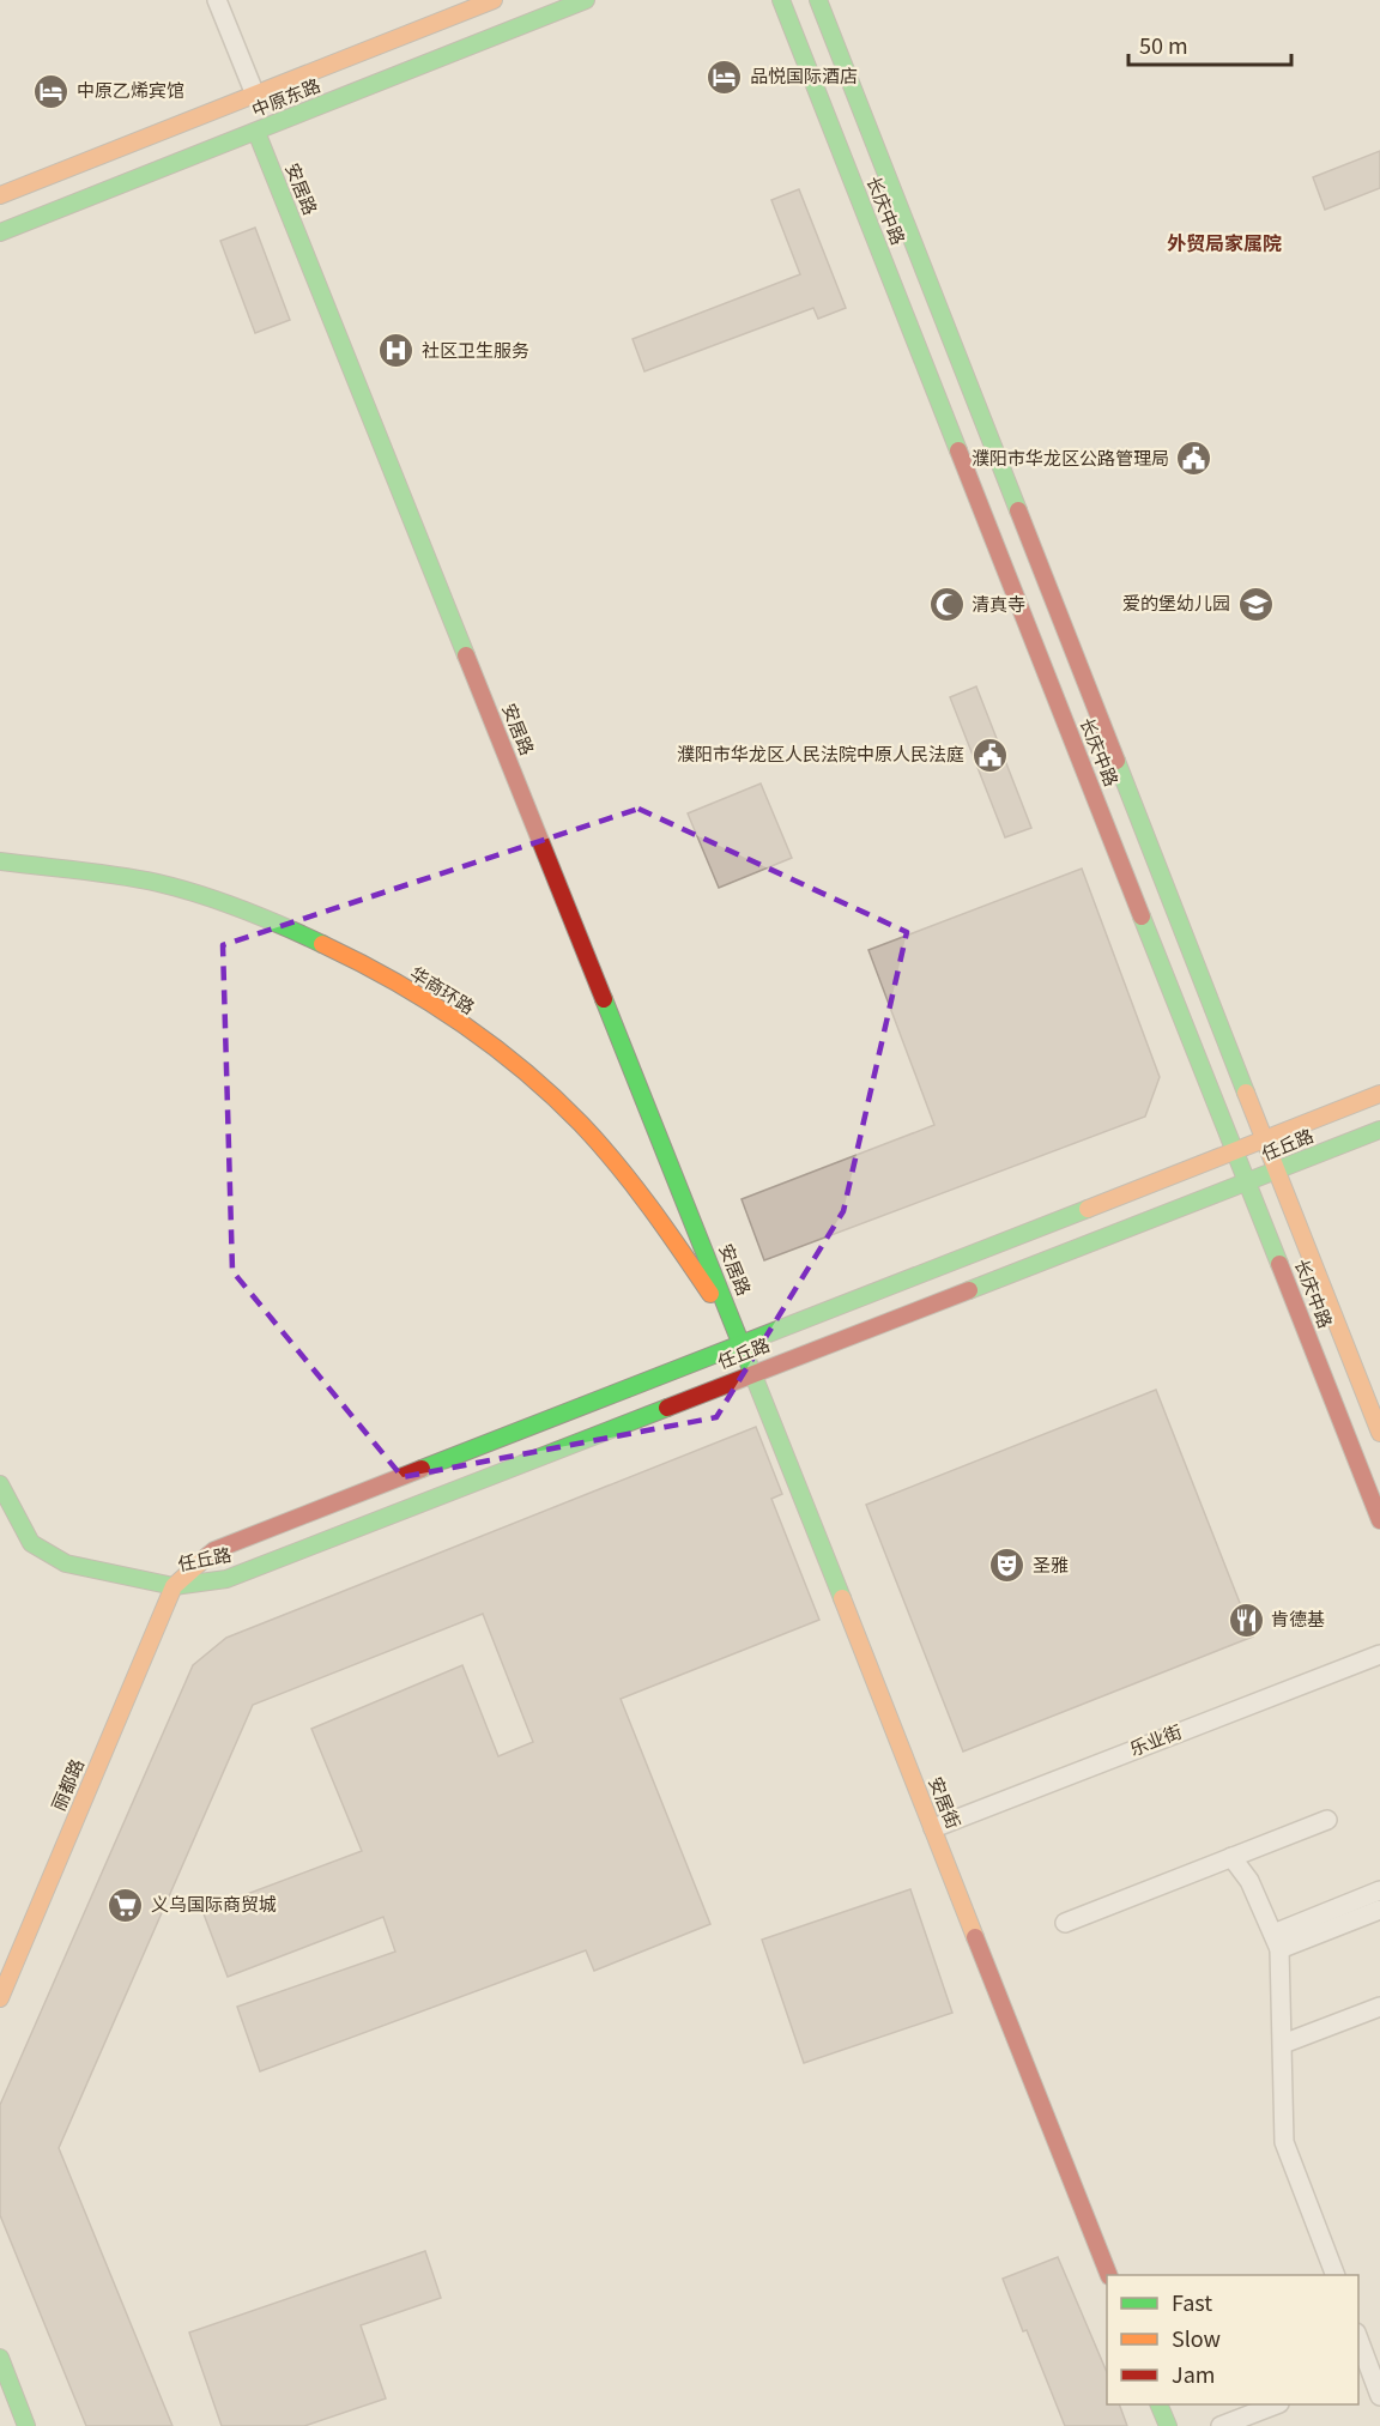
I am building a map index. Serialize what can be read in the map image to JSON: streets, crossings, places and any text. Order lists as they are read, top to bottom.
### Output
{
  "streets": {
    "street": [
      "中原东路",
      "安居路",
      "长庆中路",
      "华商环路",
      "任丘路",
      "乐业街",
      "丽都路",
      "安居街"
    ]
  },
  "crossings": [
    ["中原东路", "安居路"],
    ["安居路", "华商环路"],
    ["安居路", "任丘路"],
    ["安居路", "安居街"],
    ["长庆中路", "任丘路"],
    ["华商环路", "任丘路"],
    ["华商环路", "安居街"],
    ["任丘路", "丽都路"],
    ["任丘路", "安居街"],
    ["乐业街", "安居街"]
  ],
  "districts": ["外贸局家属院"],
  "places": {
    "hotel": ["品悦国际酒店", "中原乙烯宾馆"],
    "hospital": ["社区卫生服务"],
    "public building": ["濮阳市华龙区公路管理局", "濮阳市华龙区人民法院中原人民法庭"],
    "school or university": ["爱的堡幼儿园"],
    "mosque": ["清真寺"],
    "theatre": ["圣雅"],
    "restaurant": ["肯德基"],
    "supermarket": ["义乌国际商贸城"]
  },
  "legend": ["Fast", "Slow", "Jam"],
  "scale_bar": "50 m"
}
